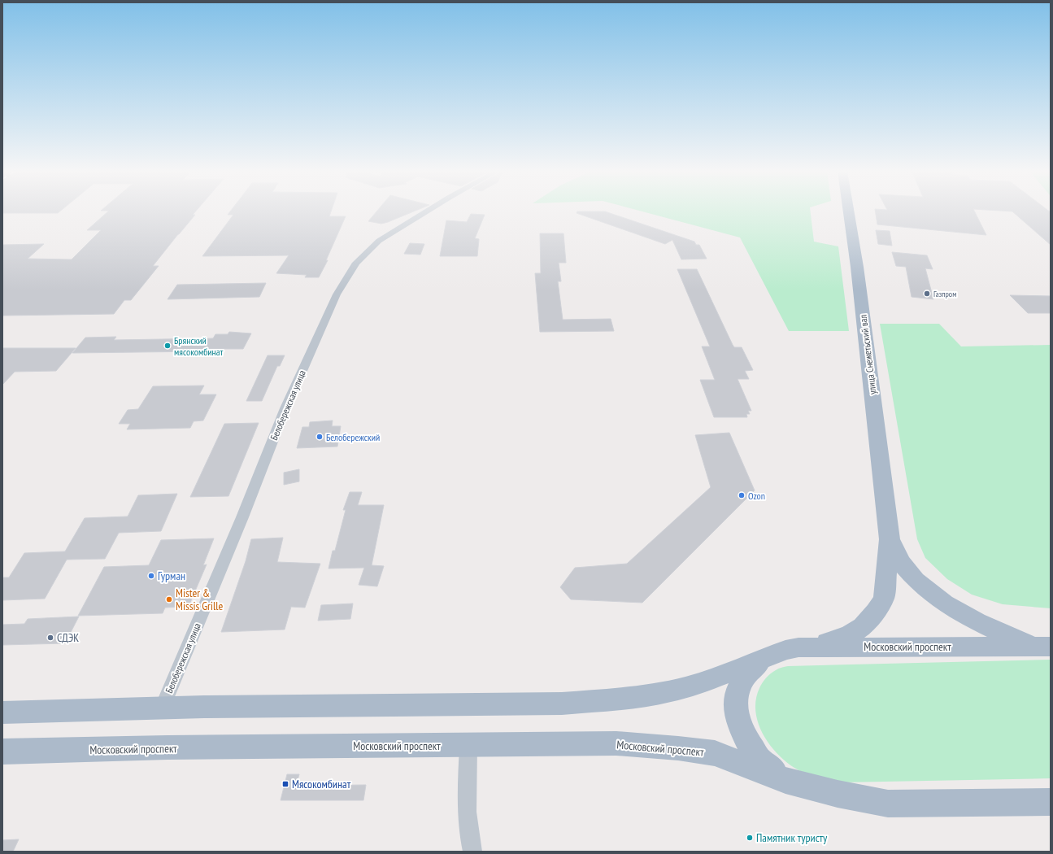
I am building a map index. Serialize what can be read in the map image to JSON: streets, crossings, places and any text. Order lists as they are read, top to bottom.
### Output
{
  "streets": {
    "main road": ["улица Снежетьский вал", "Московский проспект"],
    "street": ["Белобережская улица"]
  },
  "crossings": [
    ["улица Снежетьский вал", "Московский проспект"],
    ["Белобережская улица", "Московский проспект"]
  ],
  "places": {
    "other": [
      "Газпром",
      "Брянский мясокомбинат",
      "Белобережский",
      "Ozon",
      "Гурман",
      "Mister & Missis Grille",
      "СДЭК",
      "Памятник туристу"
    ],
    "transit": ["Мясокомбинат"]
  }
}
